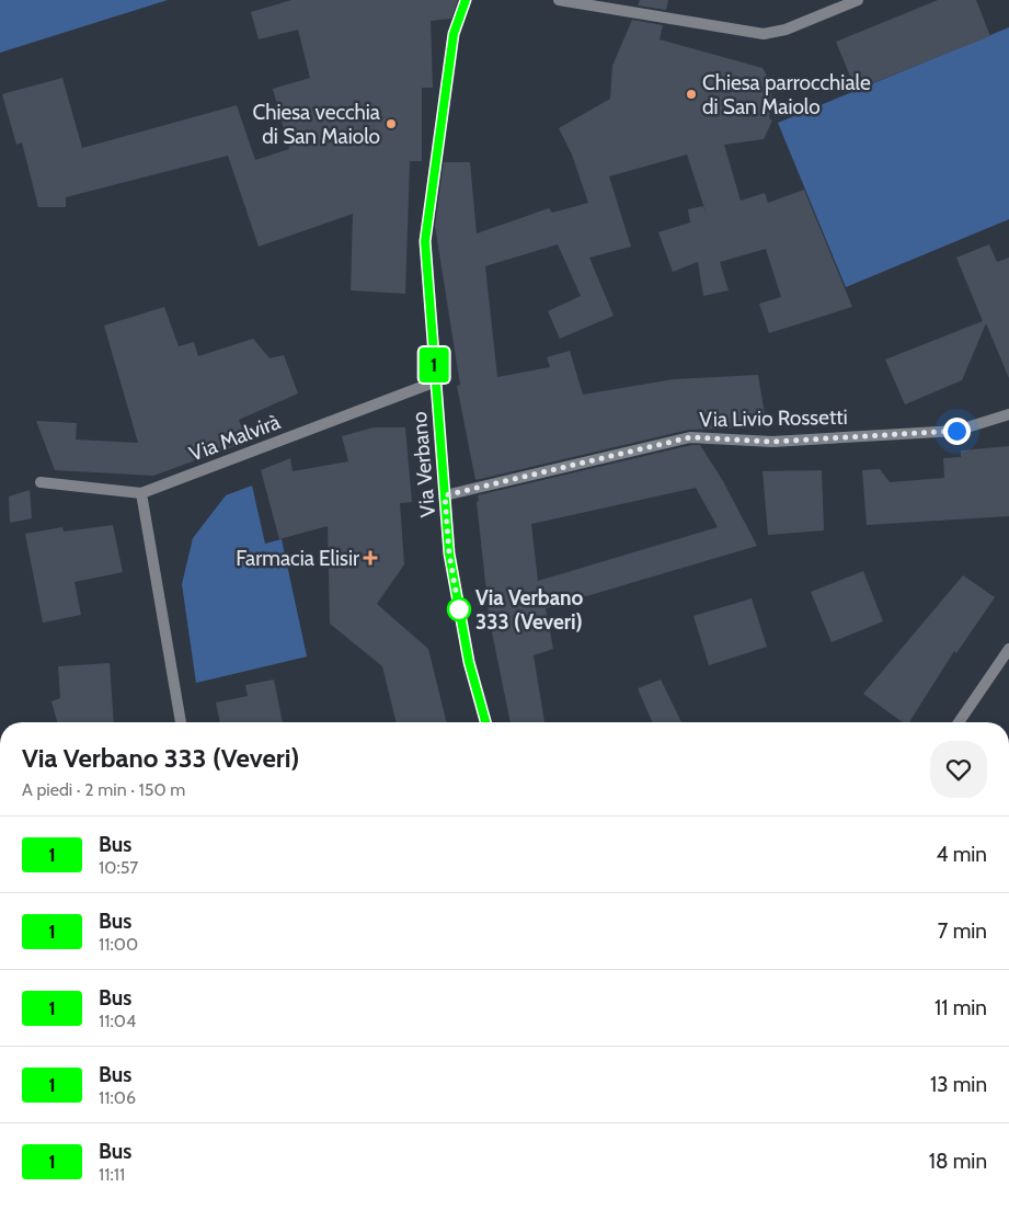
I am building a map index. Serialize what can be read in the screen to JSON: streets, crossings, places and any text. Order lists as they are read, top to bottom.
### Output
{
  "streets": {
    "street": ["Via Livio Rossetti", "Via Malvirà", "Via Verbano"]
  },
  "crossings": [
    ["Via Livio Rossetti", "Via Verbano"],
    ["Via Malvirà", "Via Verbano"]
  ],
  "places": {
    "other": ["Chiesa parrocchiale di San Maiolo", "Chiesa vecchia di San Maiolo", "Via Verbano 333 (Veveri)"],
    "health": ["Farmacia Elisir"]
  },
  "lines": ["bus line 1"],
  "page": {
    "on_map": "1",
    "heading": ["Via Verbano 333 (Veveri)", "A piedi · 2 min · 150 m"],
    "list": [
      {
        "mark": "1",
        "name": "Bus",
        "note": "10:57",
        "value": "4 min"
      },
      {
        "mark": "1",
        "name": "Bus",
        "note": "11:00",
        "value": "7 min"
      },
      {
        "mark": "1",
        "name": "Bus",
        "note": "11:04",
        "value": "11 min"
      },
      {
        "mark": "1",
        "name": "Bus",
        "note": "11:06",
        "value": "13 min"
      },
      {
        "mark": "1",
        "name": "Bus",
        "note": "11:11",
        "value": "18 min"
      }
    ]
  }
}
